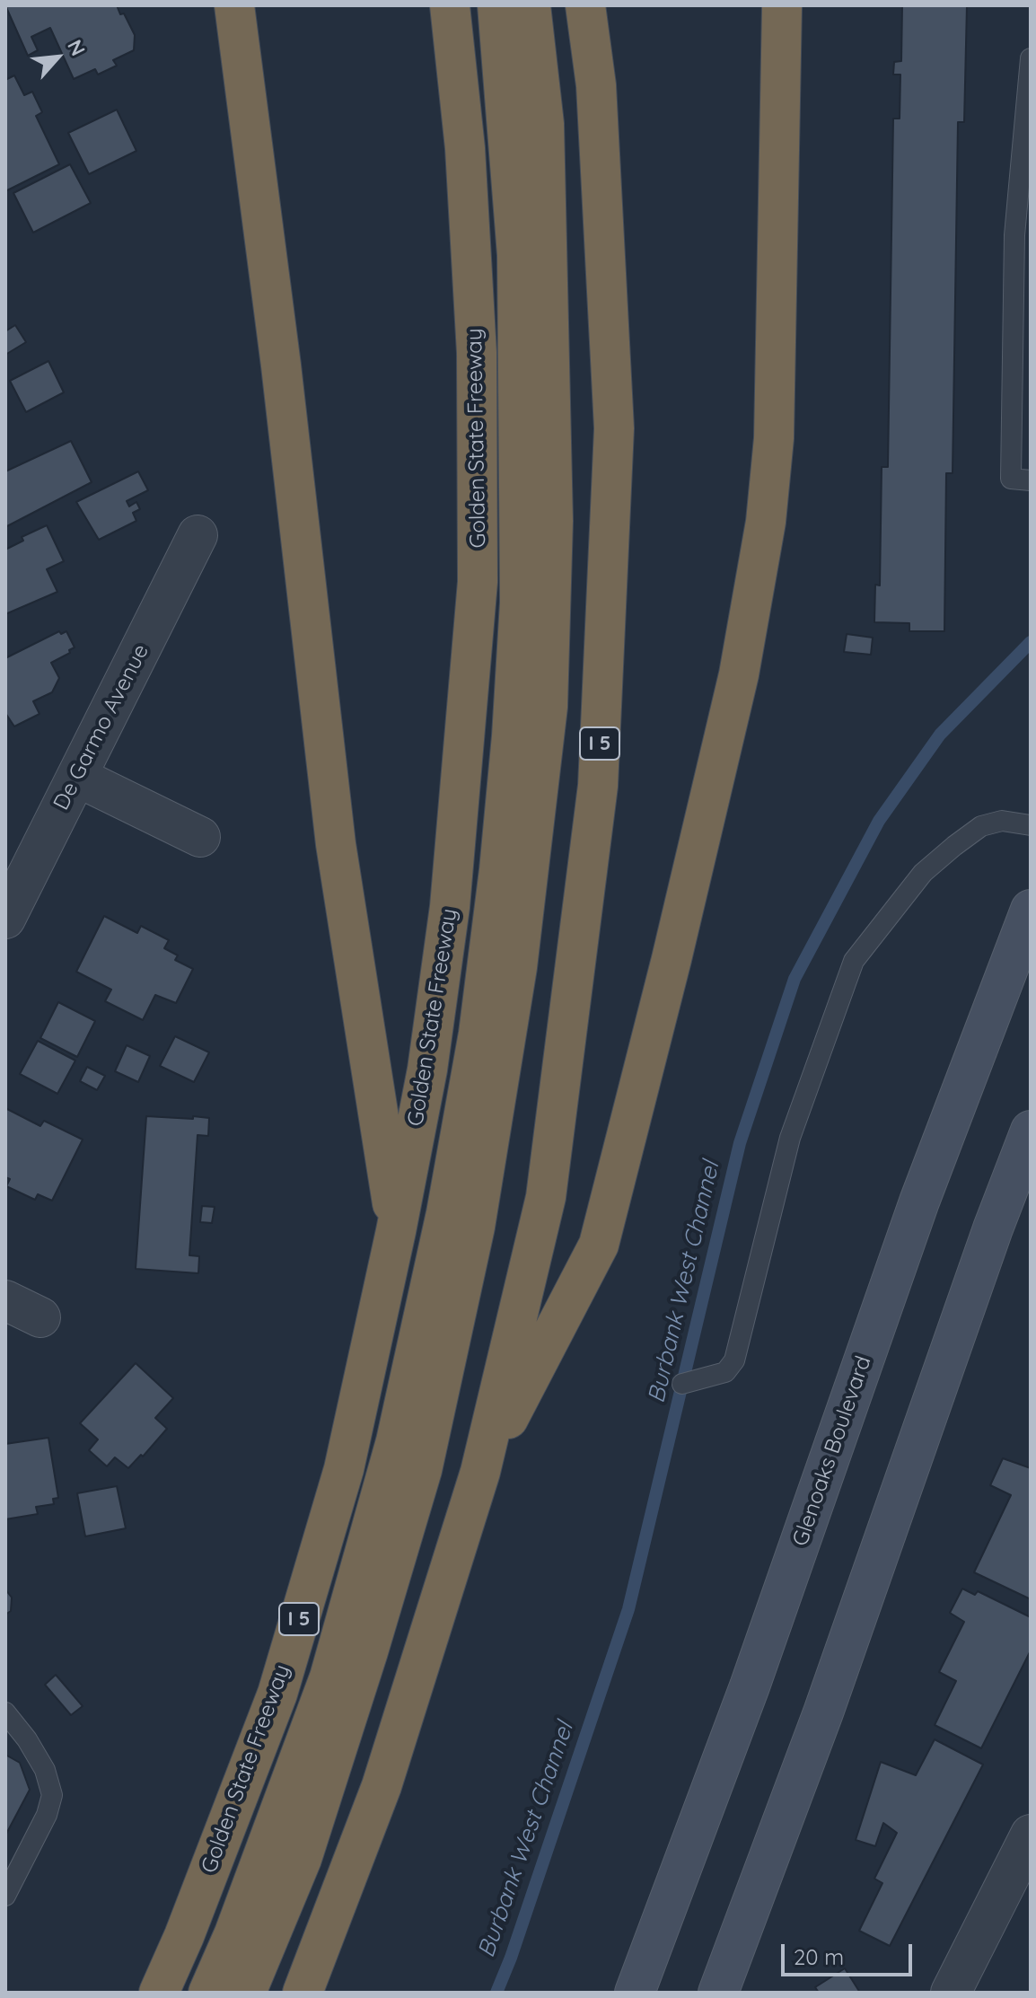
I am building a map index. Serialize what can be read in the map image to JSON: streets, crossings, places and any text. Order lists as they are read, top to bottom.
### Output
{
  "streets": {
    "highway": ["Golden State Freeway", "I 5"],
    "main road": ["Glenoaks Boulevard"],
    "street": ["De Garmo Avenue"]
  },
  "water": ["Burbank West Channel"],
  "scale_bar": "20 m",
  "north": "top right"
}
